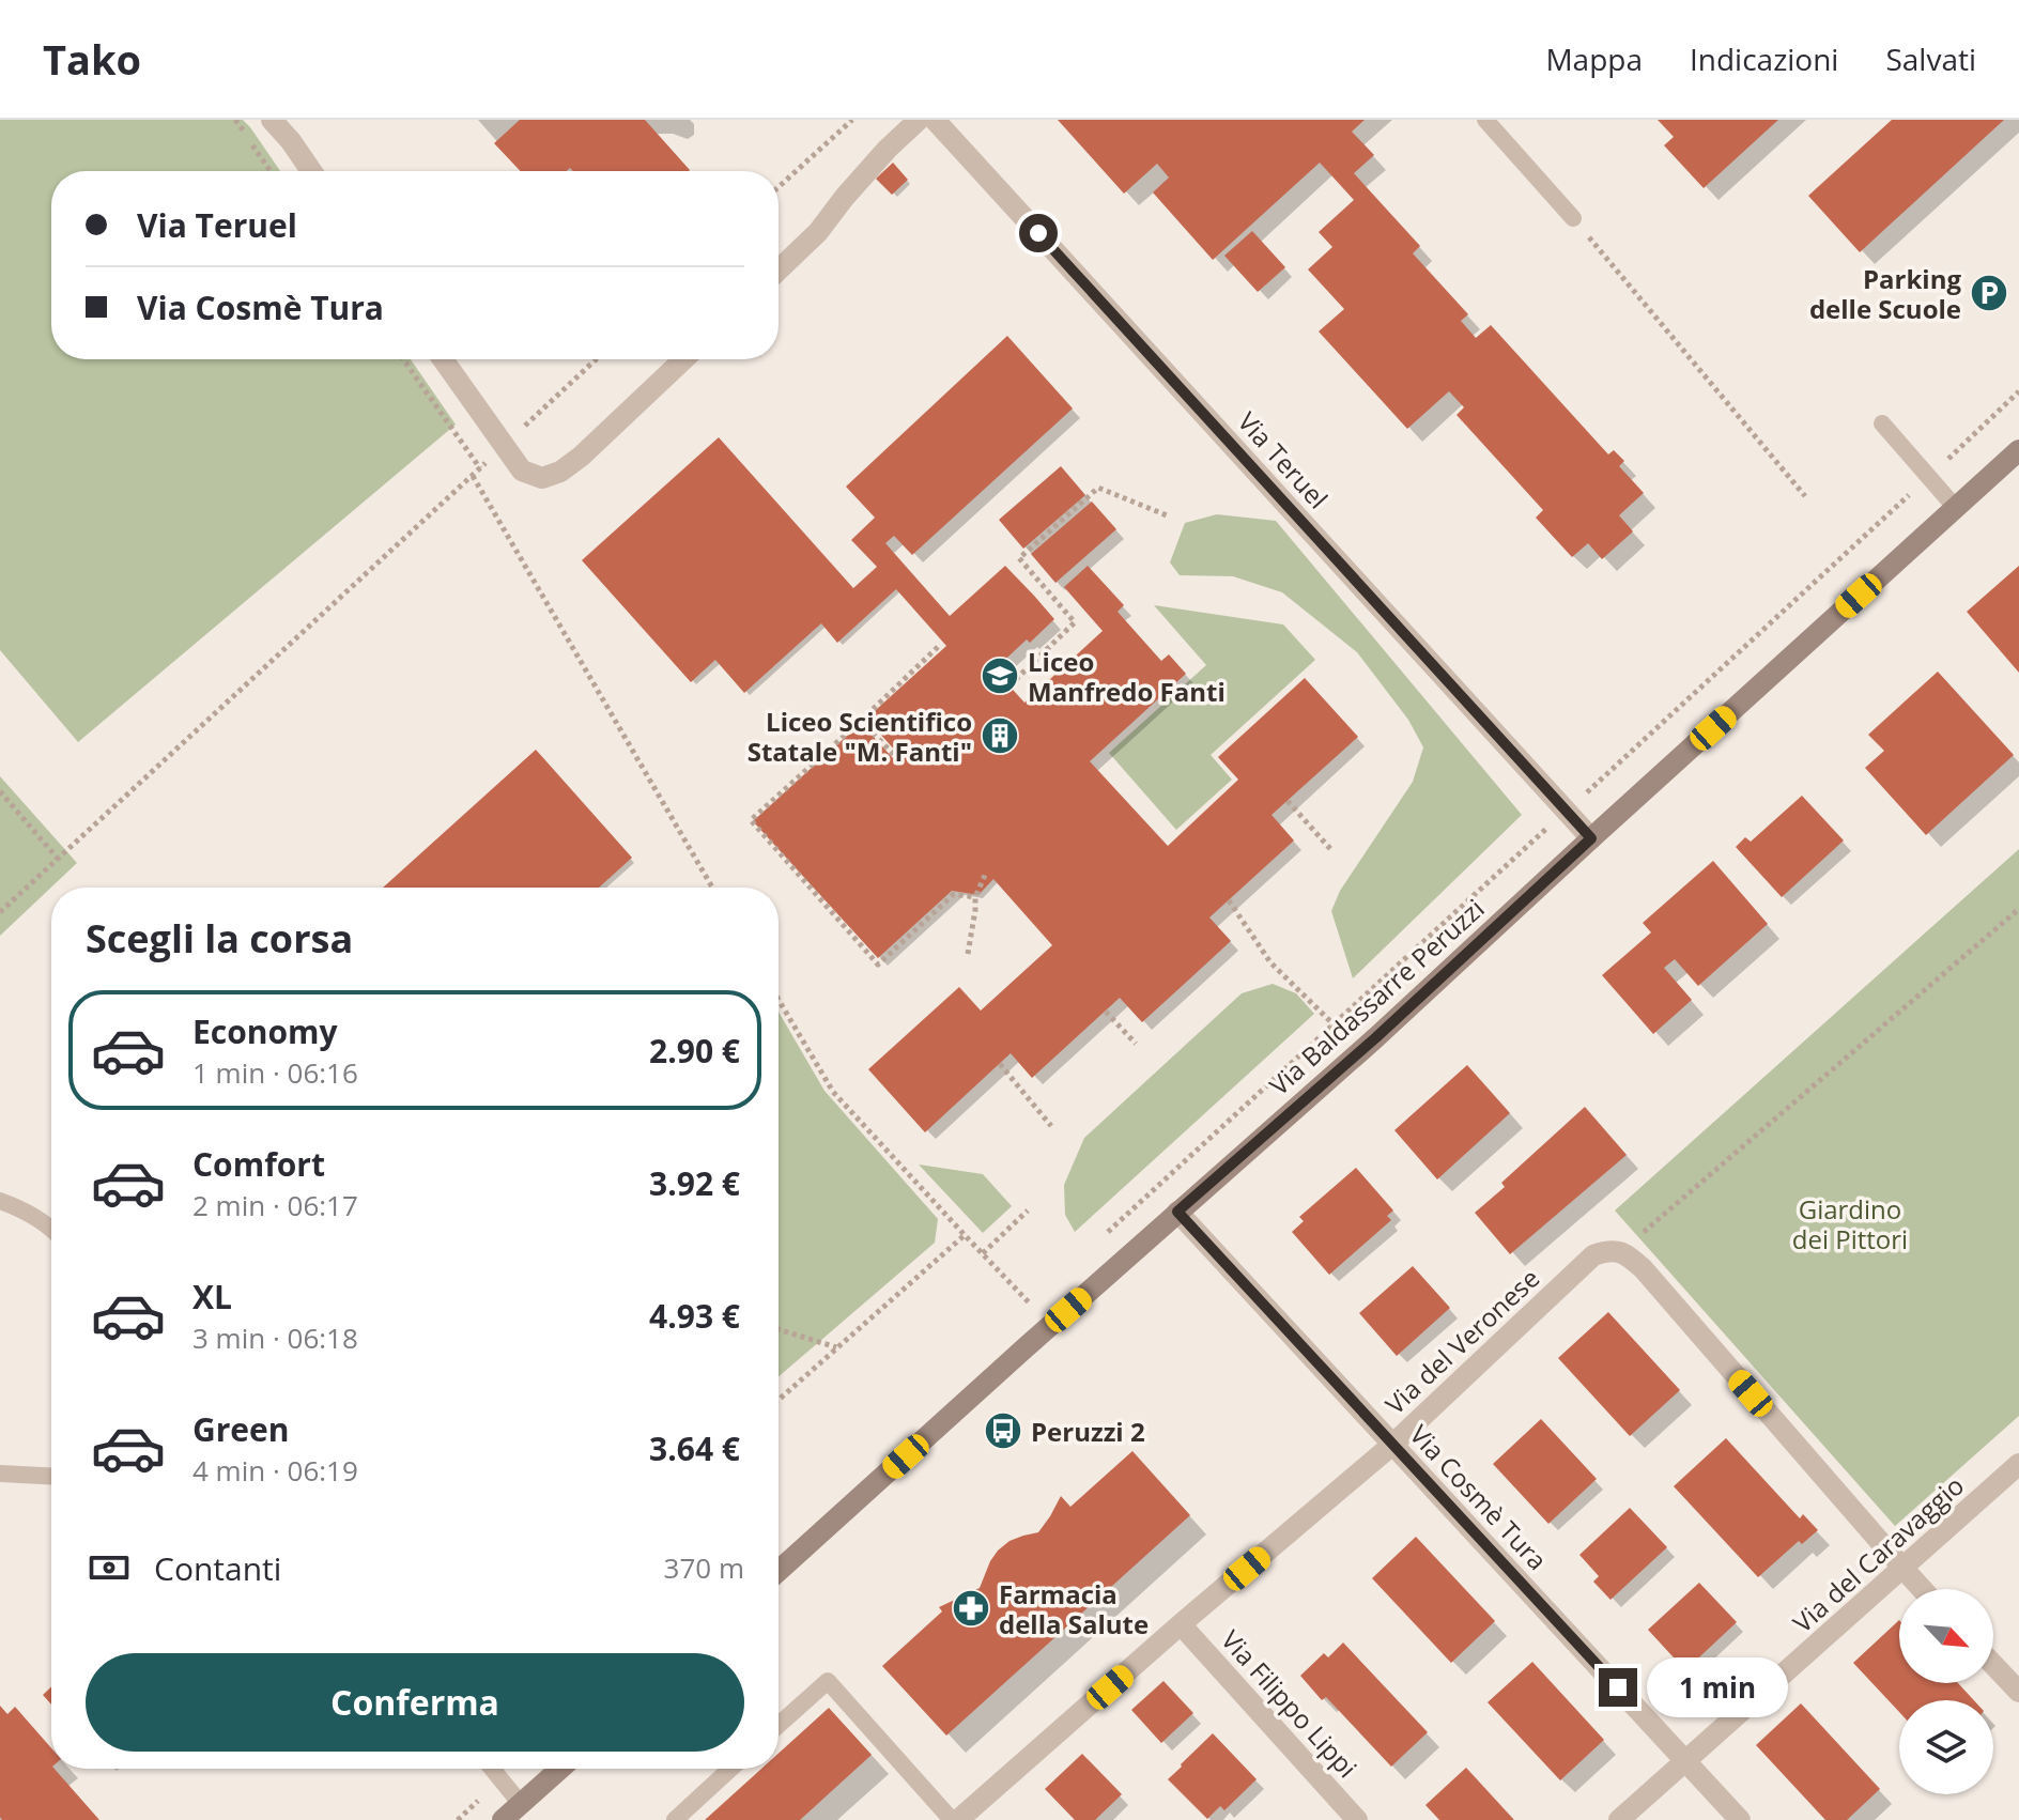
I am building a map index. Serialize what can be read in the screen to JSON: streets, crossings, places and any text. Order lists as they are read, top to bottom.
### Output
{
  "streets": {
    "street": [
      "Via Teruel",
      "Via Baldassarre Peruzzi",
      "Via del Veronese",
      "Via Cosmè Tura",
      "Via del Caravaggio",
      "Via Filippo Lippi"
    ]
  },
  "crossings": [
    ["Via Teruel", "Via Baldassarre Peruzzi"],
    ["Via Baldassarre Peruzzi", "Via Cosmè Tura"],
    ["Via del Veronese", "Via Cosmè Tura"],
    ["Via del Veronese", "Via Filippo Lippi"],
    ["Via Cosmè Tura", "Via del Caravaggio"]
  ],
  "parks": ["Giardino dei Pittori"],
  "places": {
    "parking": ["Parking delle Scuole"],
    "school or university": ["Liceo Manfredo Fanti"],
    "building": ["Liceo Scientifico Statale \"M. Fanti\""],
    "bus stop": ["Peruzzi 2"],
    "pharmacy": ["Farmacia della Salute"]
  },
  "north": "bottom right",
  "page": {
    "header": "Tako",
    "nav": ["Mappa", "Indicazioni", "Salvati"],
    "banner": ["Via Teruel", "Via Cosmè Tura"],
    "heading": "Scegli la corsa",
    "list": [
      {
        "name": "Economy",
        "note": "1 min · 06:16",
        "value": "2.90 €"
      },
      {
        "name": "Comfort",
        "note": "2 min · 06:17",
        "value": "3.92 €"
      },
      {
        "name": "XL",
        "note": "3 min · 06:18",
        "value": "4.93 €"
      },
      {
        "name": "Green",
        "note": "4 min · 06:19",
        "value": "3.64 €"
      }
    ],
    "pay": ["Contanti", "370 m"],
    "buttons": "Conferma",
    "bubble": "1 min"
  }
}
